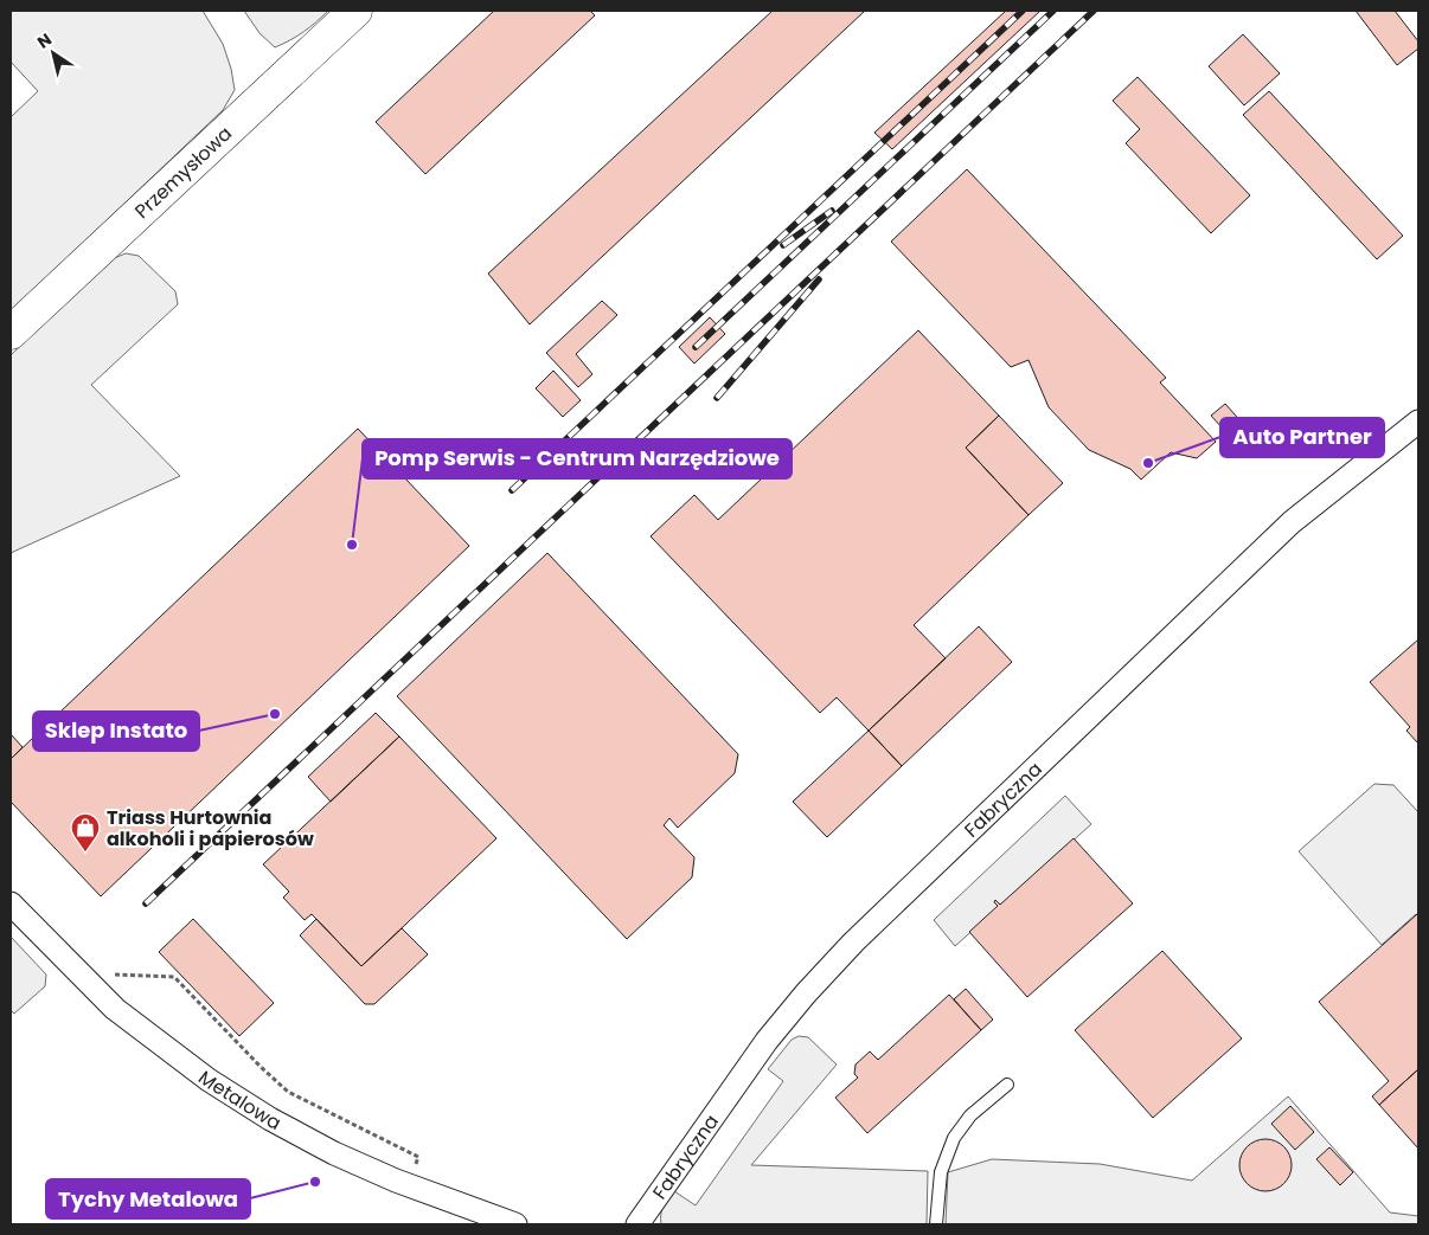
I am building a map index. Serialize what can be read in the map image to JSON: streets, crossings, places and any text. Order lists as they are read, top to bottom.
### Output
{
  "streets": {
    "street": ["Przemysłowa", "Fabryczna", "Metalowa"]
  },
  "places": {
    "other": [
      "Auto Partner",
      "Pomp Serwis - Centrum Narzędziowe",
      "Sklep Instato",
      "Tychy Metalowa"
    ],
    "shop": ["Triass Hurtownia alkoholi i papierosów"]
  },
  "north": "top left"
}
